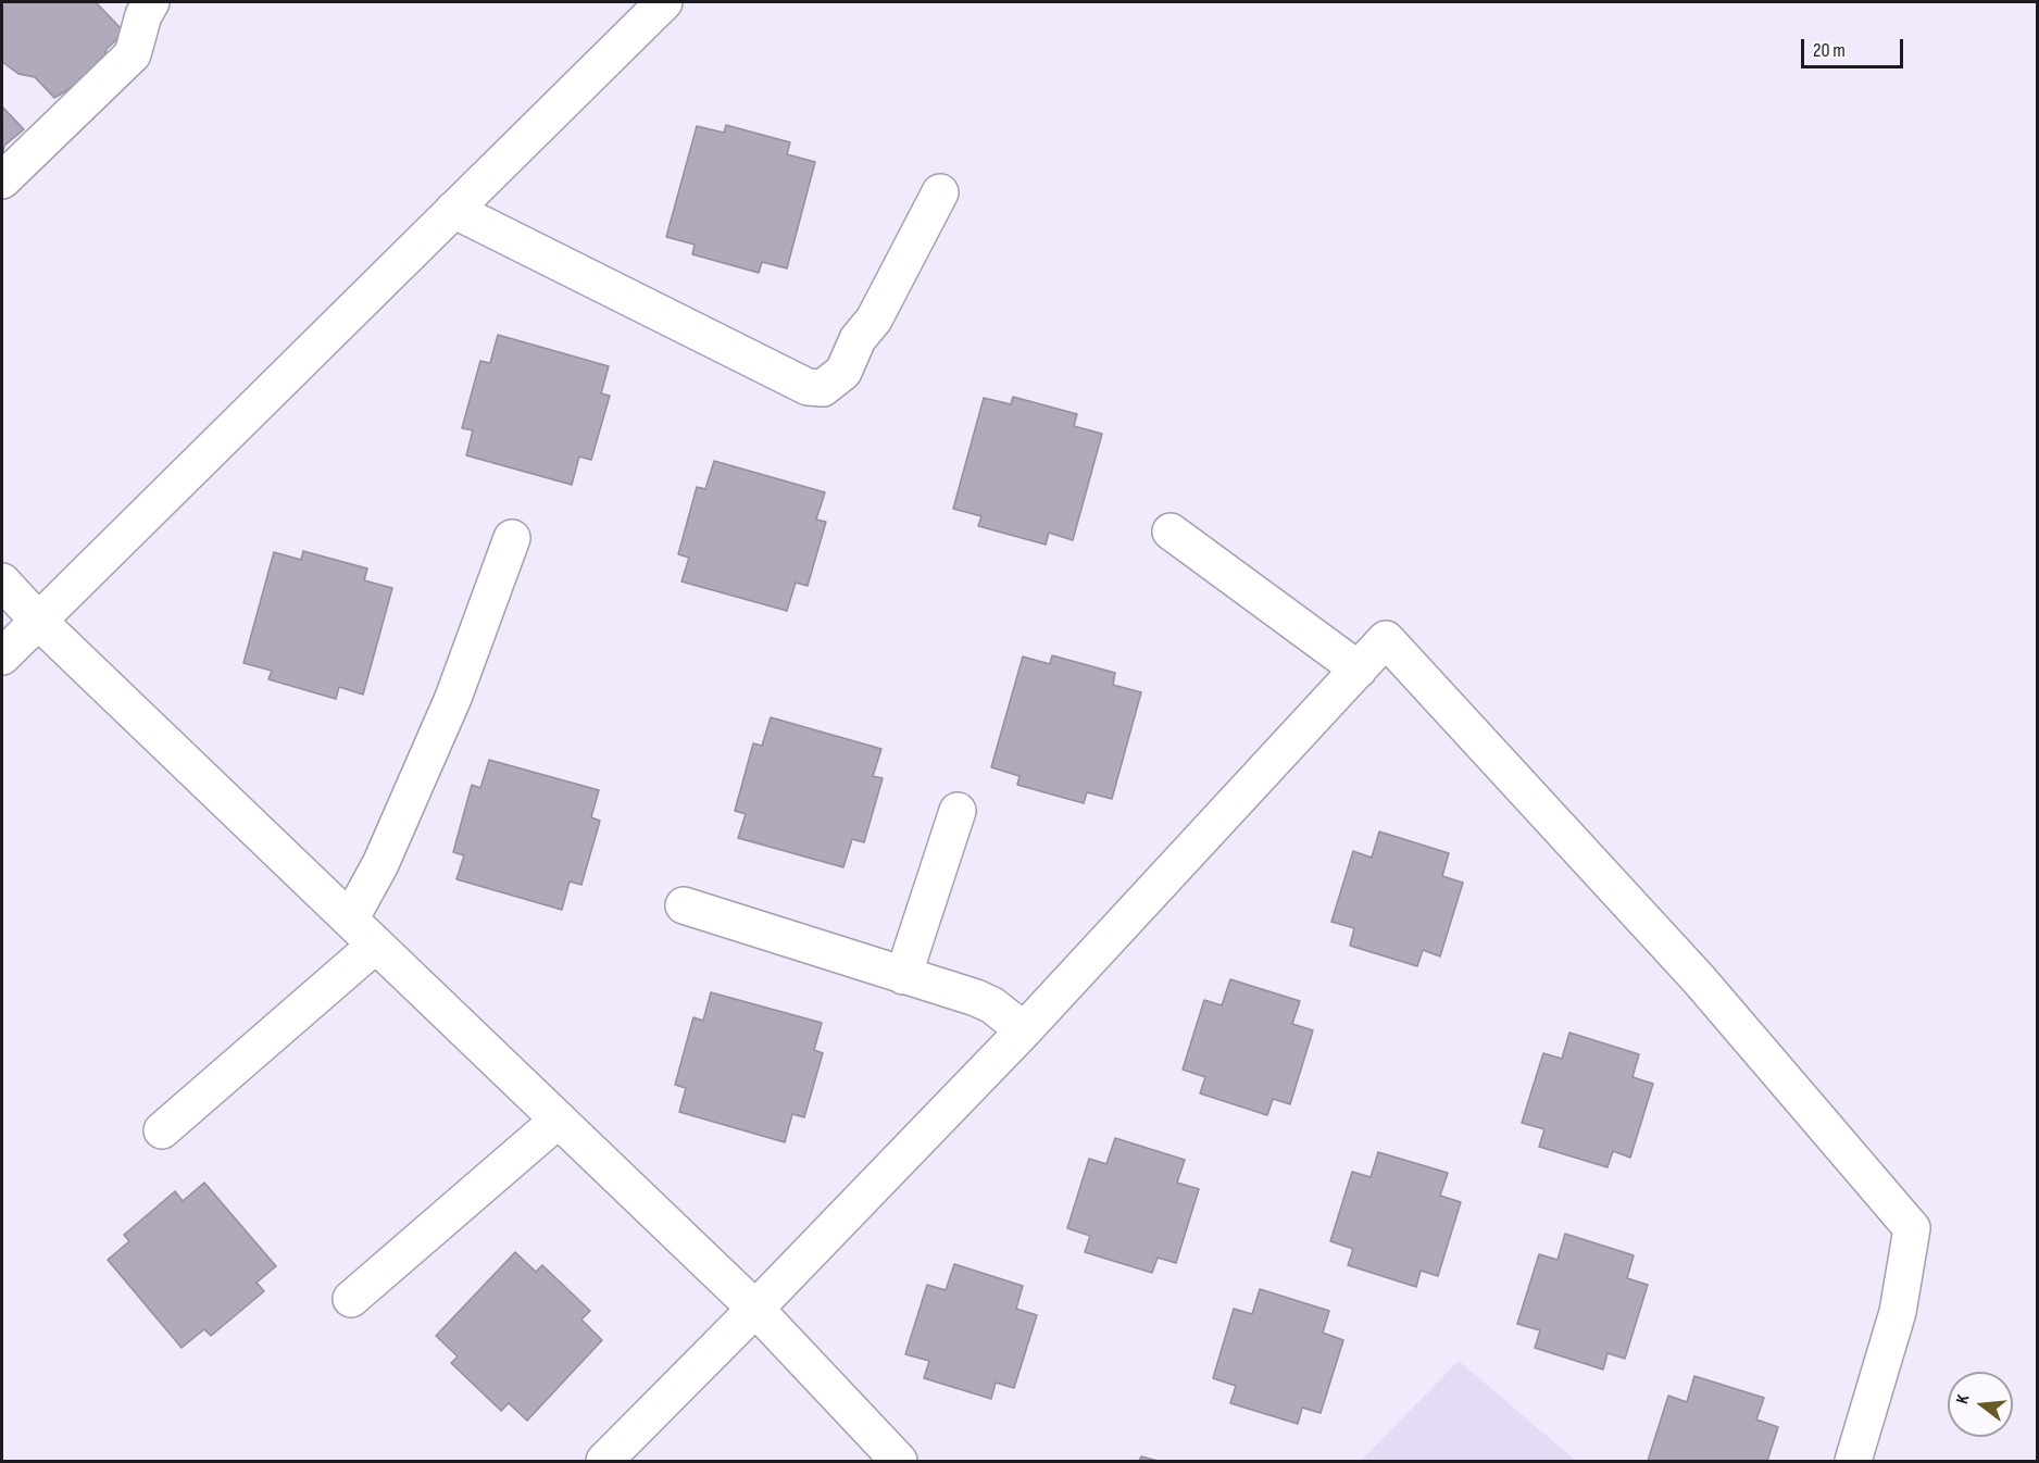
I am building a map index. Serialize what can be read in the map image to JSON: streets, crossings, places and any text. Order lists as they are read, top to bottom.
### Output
{
  "scale_bar": "20 m",
  "north": "left"
}
